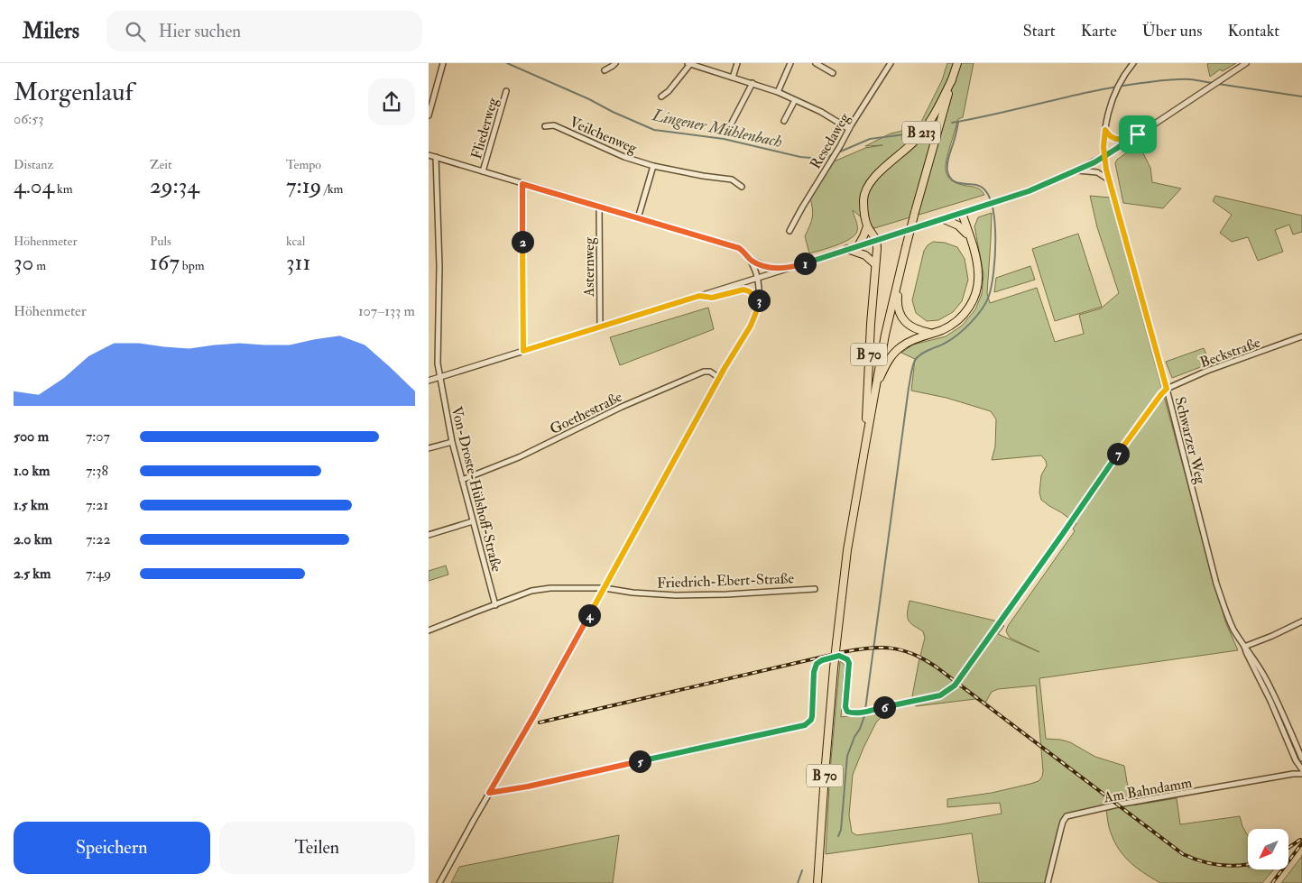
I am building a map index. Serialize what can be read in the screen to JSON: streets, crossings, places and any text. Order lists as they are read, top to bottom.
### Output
{
  "streets": {
    "main road": ["B 213", "B 70"],
    "street": [
      "Fliederweg",
      "Veilchenweg",
      "Resedaweg",
      "Asternweg",
      "Beckstraße",
      "Goethestraße",
      "Schwarzer Weg",
      "Von-Droste-Hülshoff-Straße",
      "Friedrich-Ebert-Straße",
      "Am Bahndamm"
    ]
  },
  "crossings": [
    ["B 213", "B 70"],
    ["Beckstraße", "Schwarzer Weg"],
    ["Goethestraße", "Von-Droste-Hülshoff-Straße"],
    ["Von-Droste-Hülshoff-Straße", "Friedrich-Ebert-Straße"]
  ],
  "water": ["Lingener Mühlenbach"],
  "north": "bottom left",
  "page": {
    "header": "Milers",
    "search": "Hier suchen",
    "nav": [
      "Start",
      "Karte",
      "Über uns",
      "Kontakt"
    ],
    "heading": ["Morgenlauf", "06:53"],
    "stats": [
      ["Distanz", "4.04 km"],
      ["Zeit", "29:34"],
      ["Tempo", "7:19 /km"],
      ["Höhenmeter", "30 m"],
      ["Puls", "167 bpm"],
      ["kcal", "311"]
    ],
    "pins": [
      "2",
      "1",
      "3",
      "7",
      "4",
      "6",
      "5"
    ],
    "chart": ["Höhenmeter", "107–133 m"],
    "list": [
      {
        "name": "500 m",
        "note": "7:07"
      },
      {
        "name": "1.0 km",
        "note": "7:38"
      },
      {
        "name": "1.5 km",
        "note": "7:21"
      },
      {
        "name": "2.0 km",
        "note": "7:22"
      },
      {
        "name": "2.5 km",
        "note": "7:49"
      }
    ],
    "buttons": ["Speichern", "Teilen"]
  }
}
